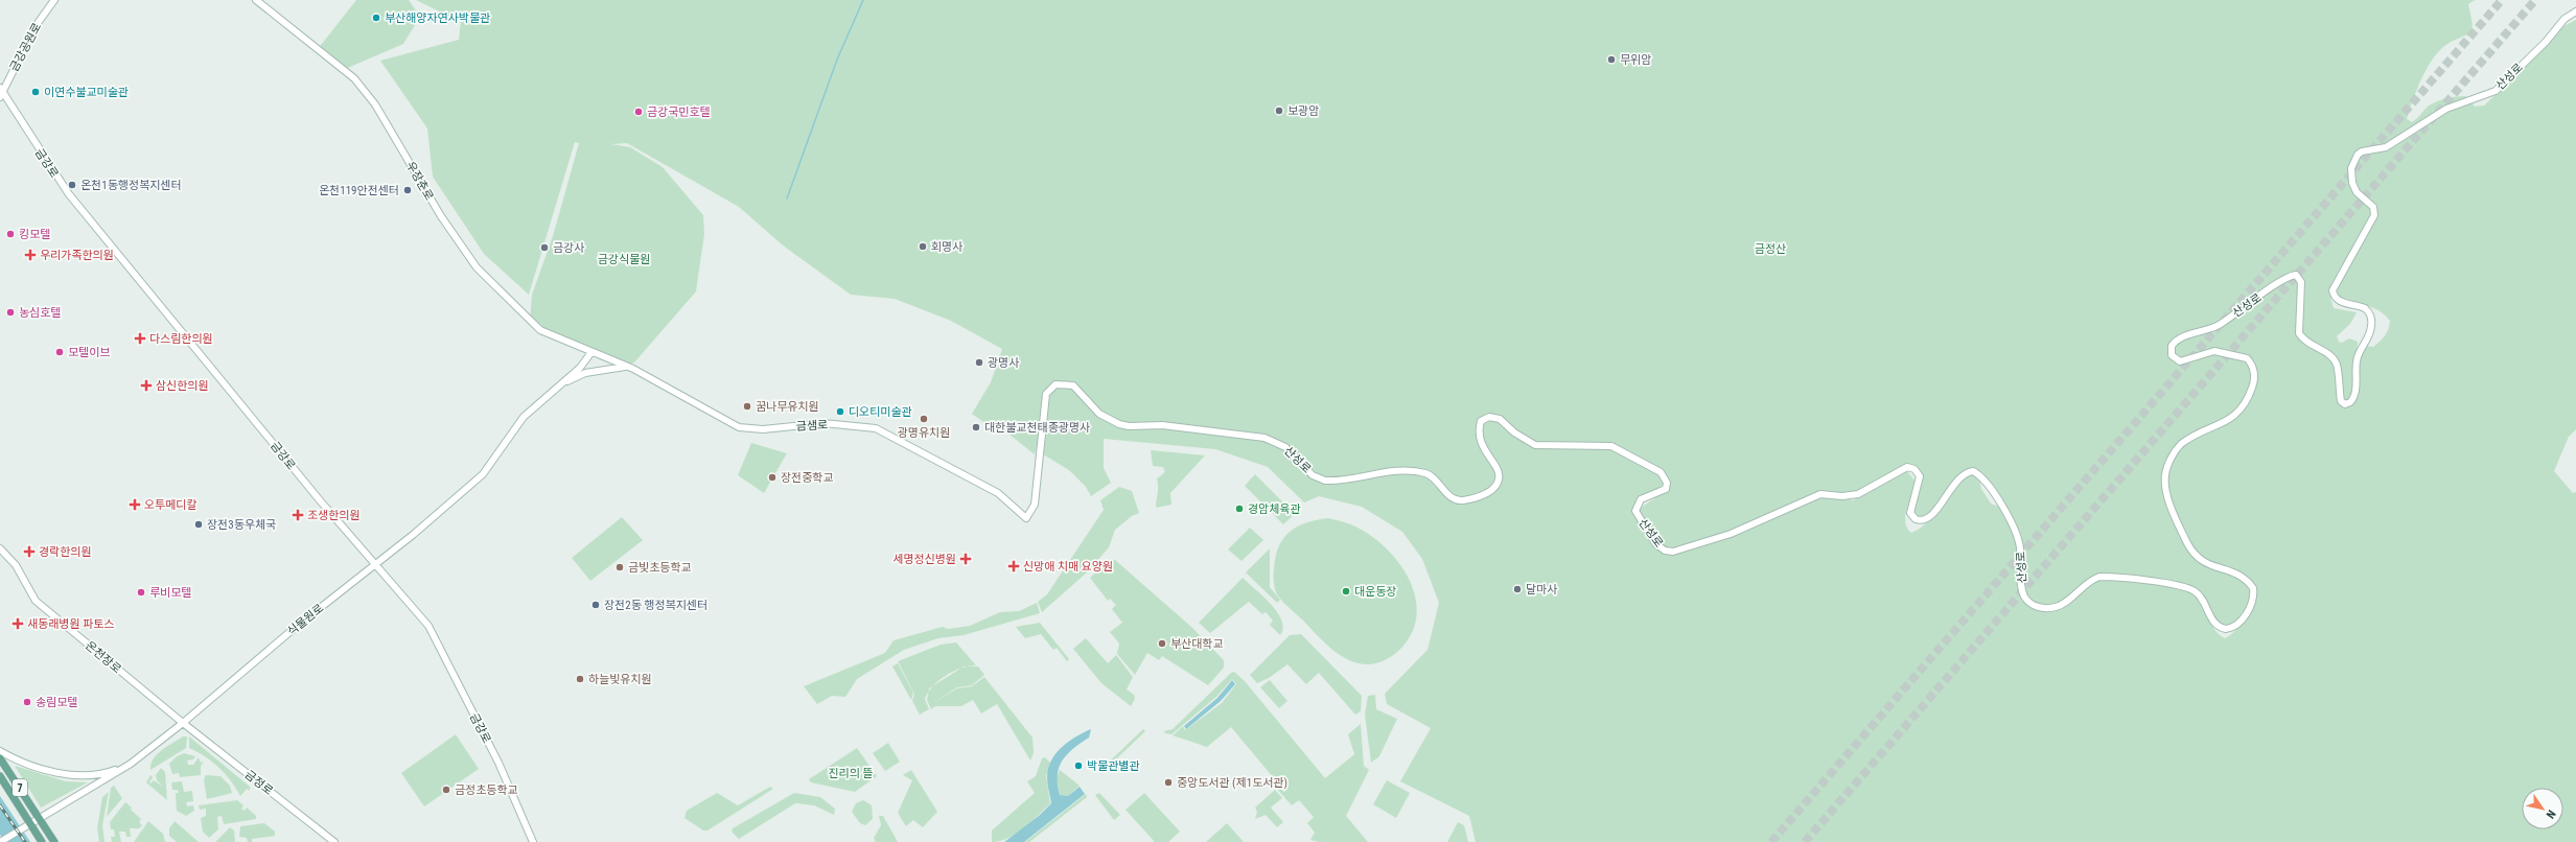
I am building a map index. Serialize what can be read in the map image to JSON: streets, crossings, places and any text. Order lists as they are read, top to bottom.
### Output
{
  "streets": {
    "main road": [
      "금강공원로",
      "산성로",
      "금강로",
      "우장춘로",
      "금샘로",
      "식물원로",
      "온천장로",
      "금정로",
      "7"
    ]
  },
  "crossings": [
    ["금강공원로", "금강로"],
    ["산성로", "금샘로"],
    ["금강로", "식물원로"],
    ["우장춘로", "금샘로"],
    ["우장춘로", "식물원로"],
    ["금샘로", "식물원로"],
    ["식물원로", "온천장로"],
    ["식물원로", "금정로"],
    ["식물원로", "7"],
    ["온천장로", "금정로"]
  ],
  "parks": ["금정산", "금강식물원", "진리의 뜰"],
  "places": {
    "other": [
      "부산해양자연사박물관",
      "무위암",
      "이연수불교미술관",
      "보광암",
      "금강국민호텔",
      "온천1동행정복지센터",
      "온천119안전센터",
      "킹모텔",
      "회명사",
      "금강사",
      "농심호텔",
      "모텔이브",
      "광명사",
      "꿈나무유치원",
      "디오티미술관",
      "광명유치원",
      "대한불교천태종광명사",
      "장전중학교",
      "경암체육관",
      "장전3동우체국",
      "금빛초등학교",
      "달마사",
      "대운동장",
      "루비모텔",
      "장전2동 행정복지센터",
      "부산대학교",
      "하늘빛유치원",
      "송림모텔",
      "박물관별관",
      "중앙도서관 (제1도서관)",
      "금정초등학교"
    ],
    "health": [
      "우리가족한의원",
      "다스림한의원",
      "삼신한의원",
      "오투메디칼",
      "조생한의원",
      "경락한의원",
      "세명정신병원",
      "신망애 치매 요양원",
      "새동래병원 파토스"
    ]
  },
  "north": "bottom right"
}
